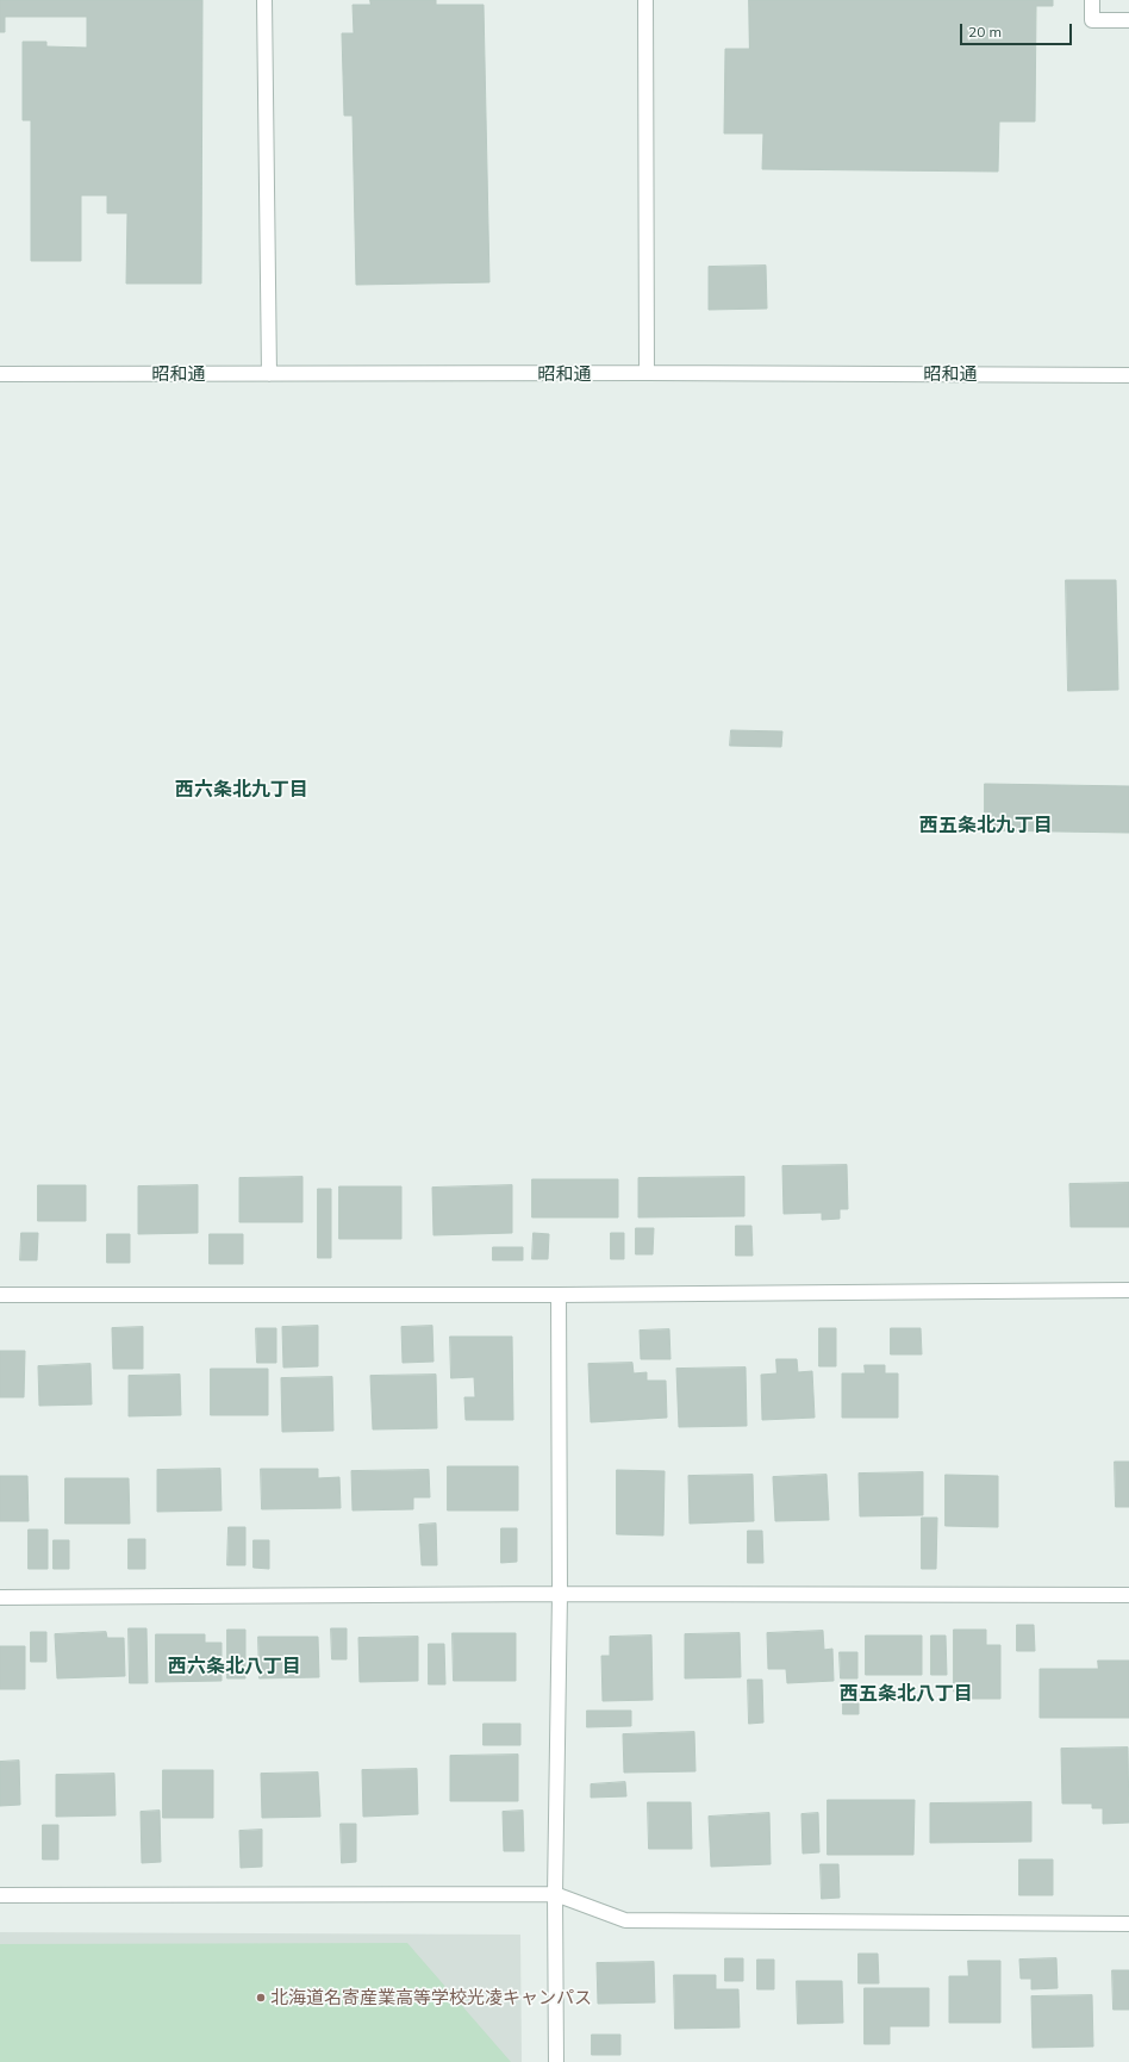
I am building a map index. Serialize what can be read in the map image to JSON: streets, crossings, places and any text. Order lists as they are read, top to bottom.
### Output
{
  "streets": {
    "street": ["昭和通"]
  },
  "districts": [
    "西六条北九丁目",
    "西五条北九丁目",
    "西六条北八丁目",
    "西五条北八丁目"
  ],
  "places": ["北海道名寄産業高等学校光凌キャンパス"],
  "scale_bar": "20 m"
}
